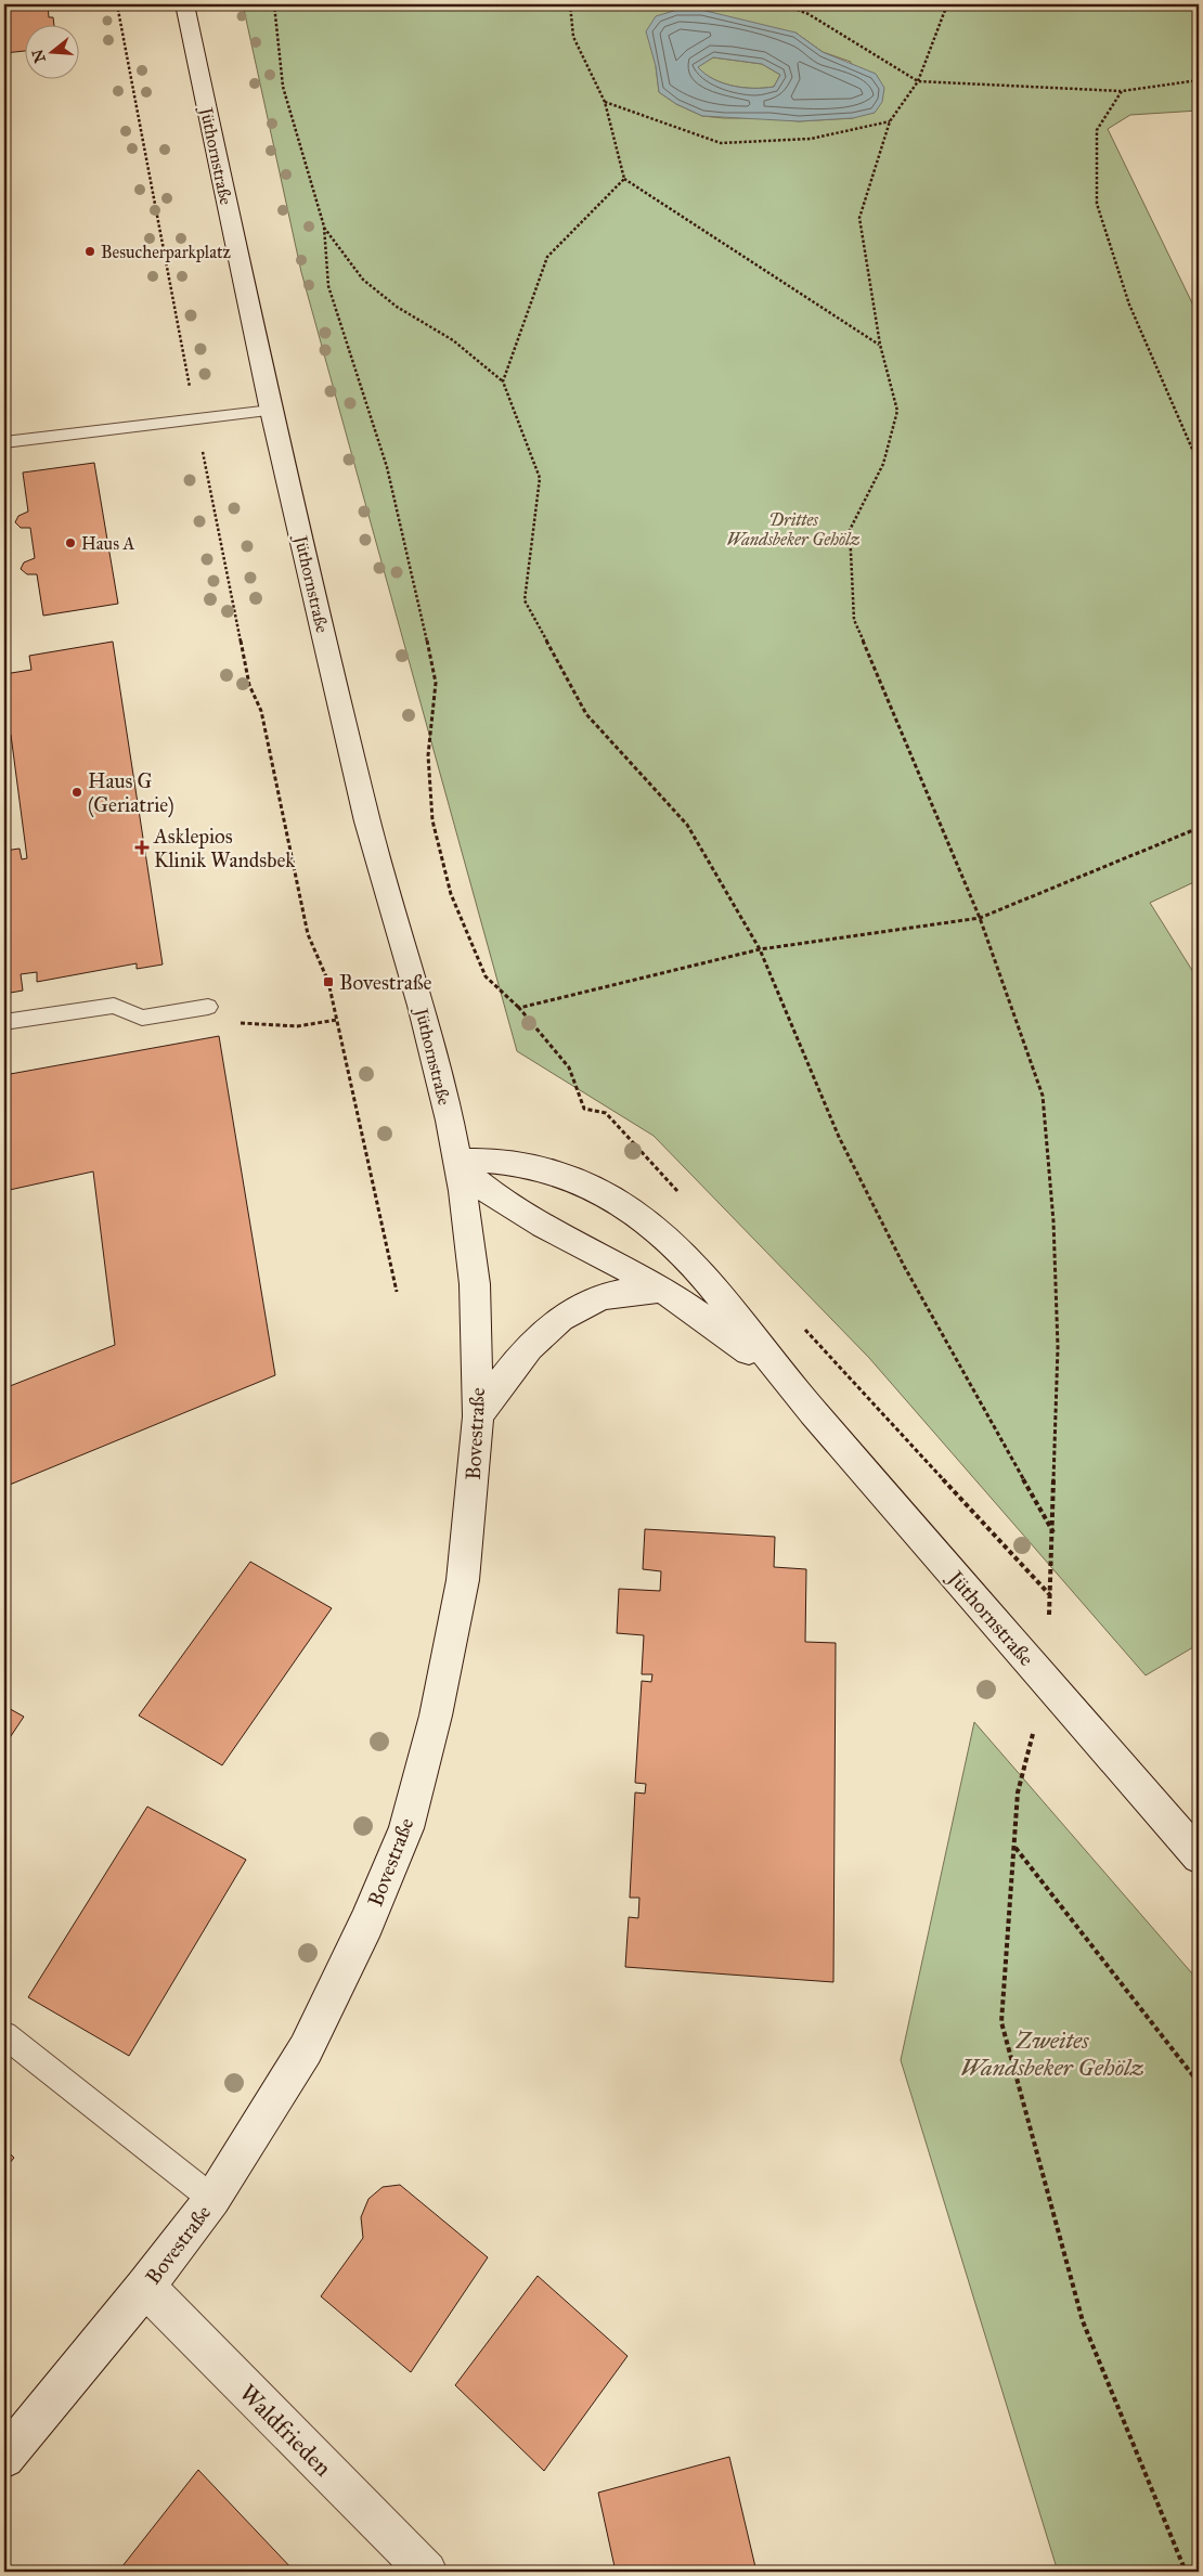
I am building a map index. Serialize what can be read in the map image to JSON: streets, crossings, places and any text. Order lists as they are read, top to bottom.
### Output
{
  "streets": {
    "main road": ["Jüthornstraße", "Bovestraße", "Waldfrieden"]
  },
  "crossings": [
    ["Jüthornstraße", "Bovestraße"],
    ["Bovestraße", "Waldfrieden"]
  ],
  "parks": ["Drittes Wandsbeker Gehölz", "Zweites Wandsbeker Gehölz"],
  "places": {
    "other": ["Besucherparkplatz", "Haus A", "Haus G (Geriatrie)"],
    "health": ["Asklepios Klinik Wandsbek"],
    "transit": ["Bovestraße"]
  },
  "north": "left"
}
